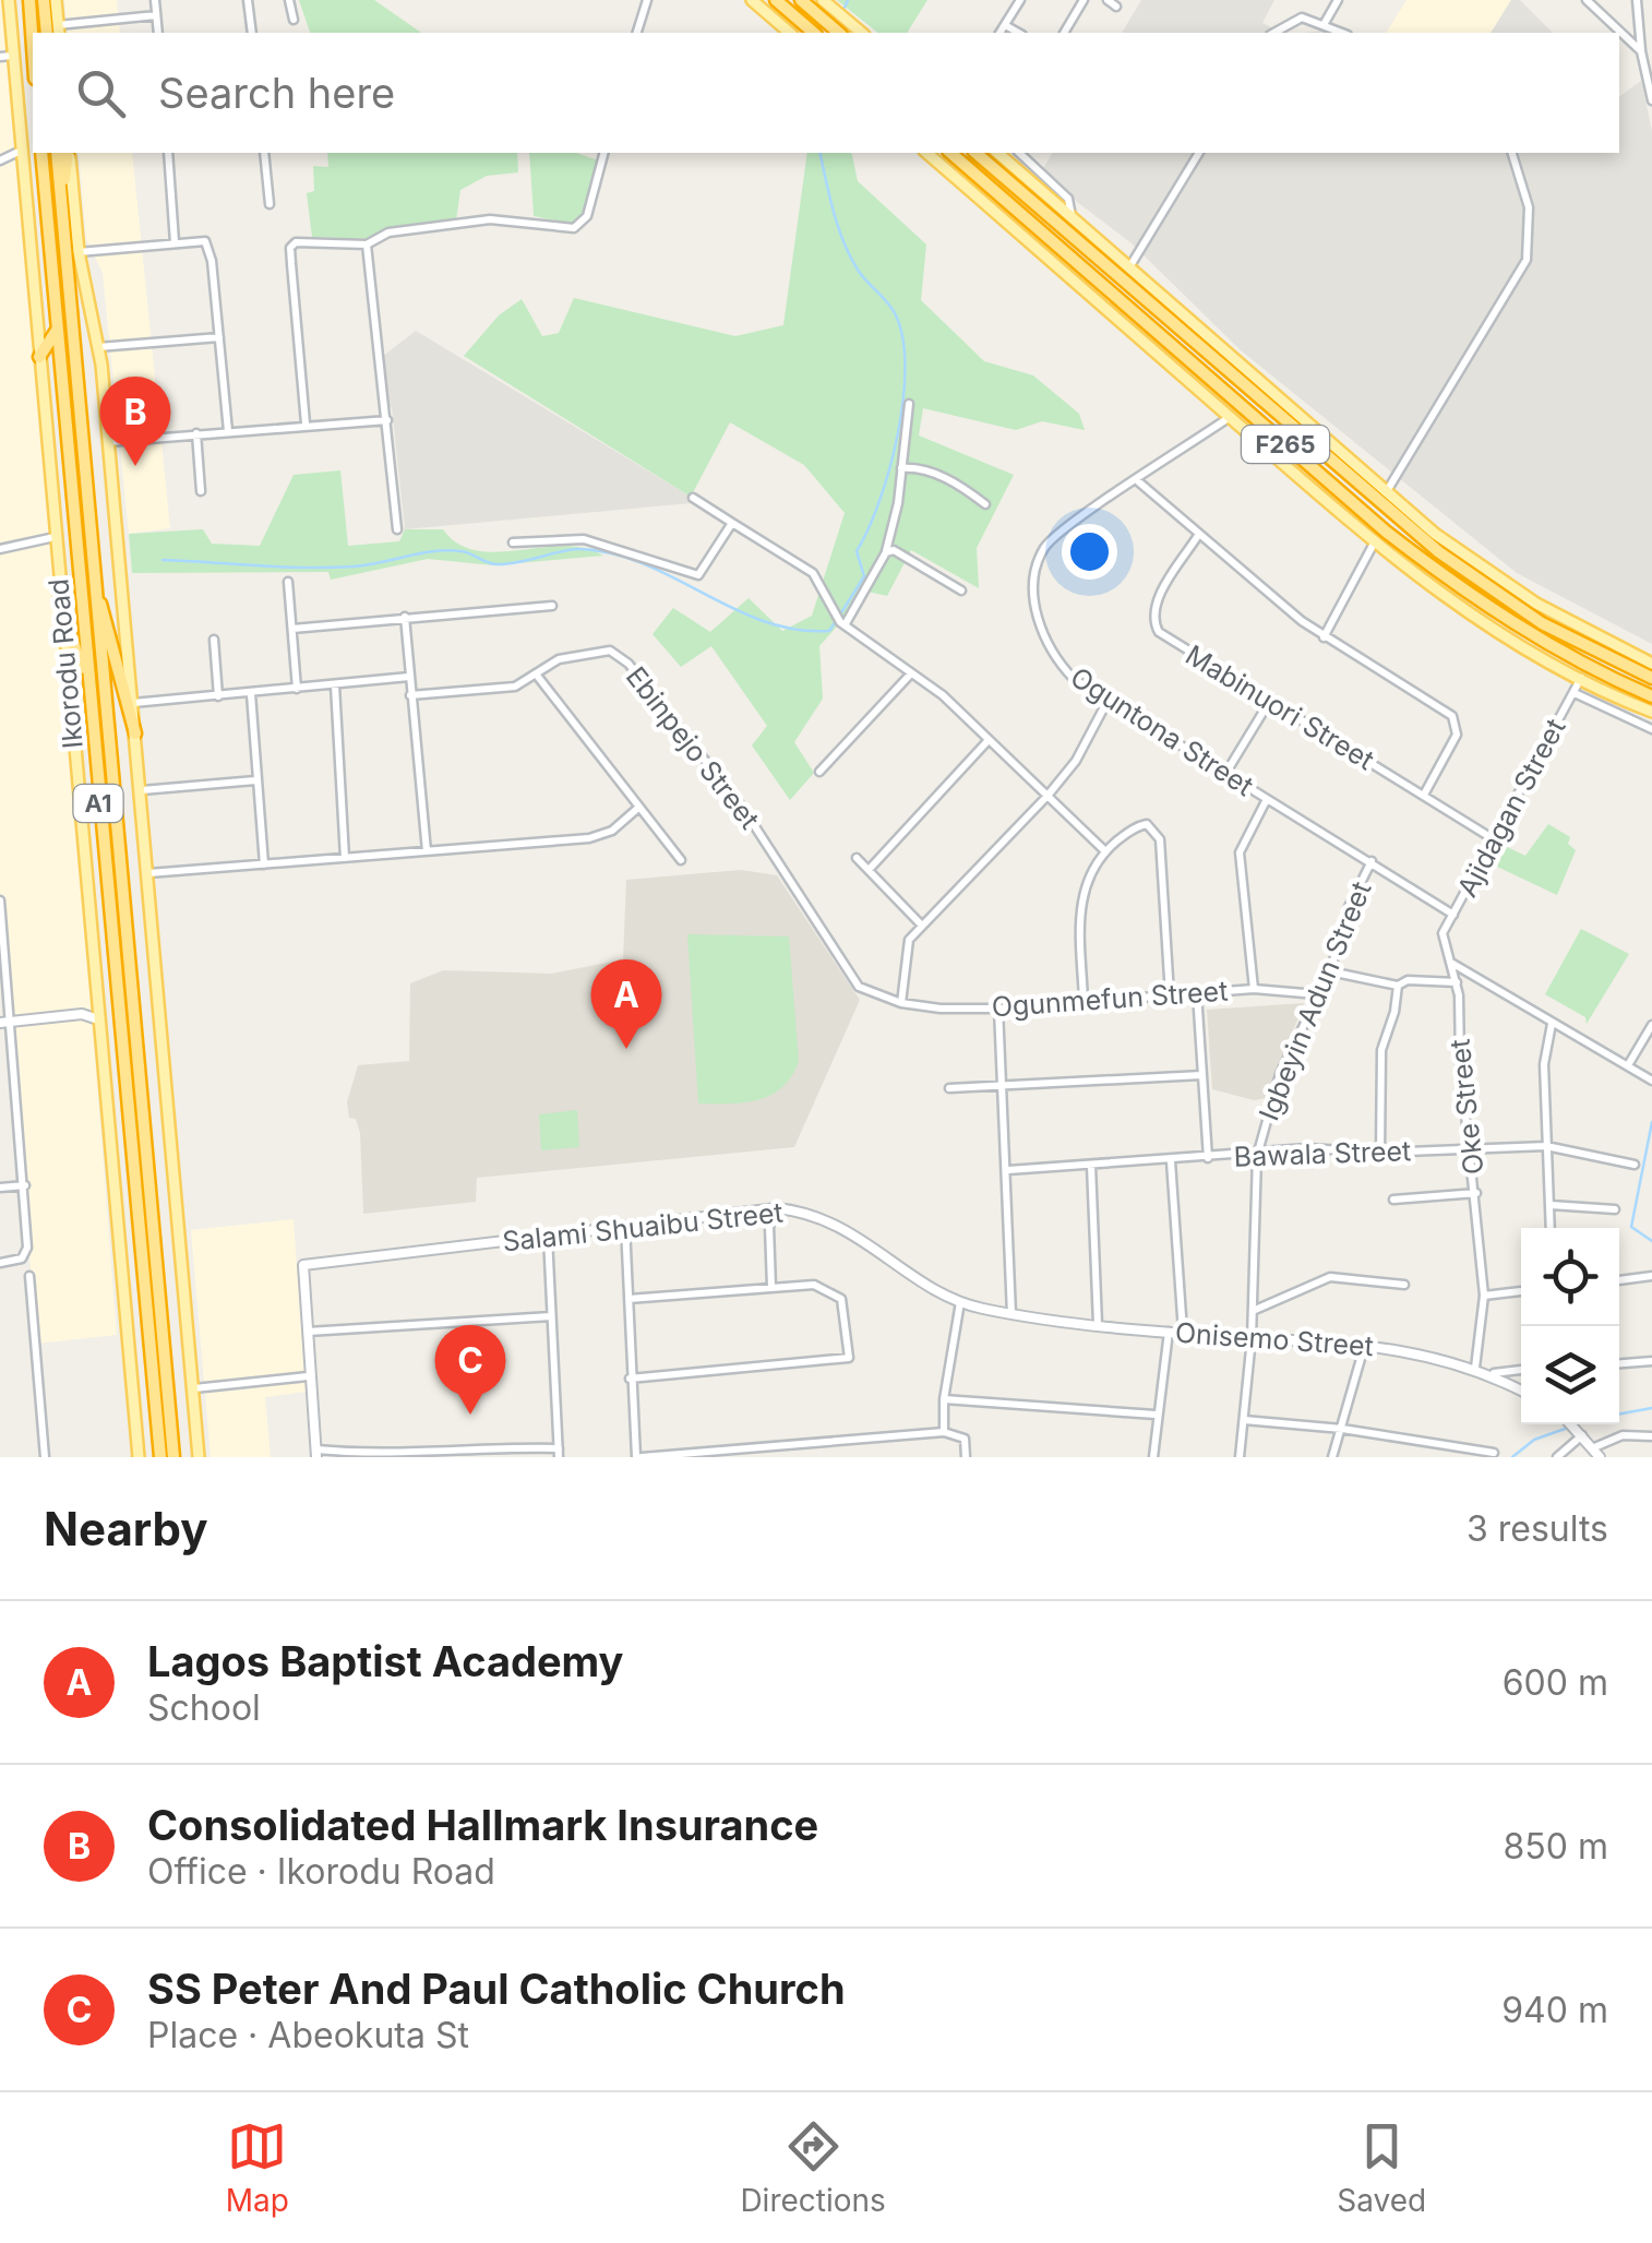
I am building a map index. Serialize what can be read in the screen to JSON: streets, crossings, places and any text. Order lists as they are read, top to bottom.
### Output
{
  "streets": {
    "highway": ["F265", "Ikorodu Road", "A1"],
    "street": [
      "Mabinuori Street",
      "Oguntona Street",
      "Ebinpejo Street",
      "Ajidagan Street",
      "Ogunmefun Street",
      "Igbeyin Adun Street",
      "Oke Street",
      "Bawala Street",
      "Salami Shuaibu Street",
      "Onisemo Street"
    ]
  },
  "crossings": [
    ["Mabinuori Street", "Ajidagan Street"],
    ["Oguntona Street", "Ajidagan Street"],
    ["Oguntona Street", "Igbeyin Adun Street"],
    ["Oguntona Street", "Oke Street"],
    ["Ebinpejo Street", "Ogunmefun Street"],
    ["Ajidagan Street", "Oke Street"],
    ["Ogunmefun Street", "Igbeyin Adun Street"],
    ["Igbeyin Adun Street", "Bawala Street"],
    ["Igbeyin Adun Street", "Onisemo Street"],
    ["Oke Street", "Bawala Street"],
    ["Oke Street", "Onisemo Street"],
    ["Salami Shuaibu Street", "Onisemo Street"]
  ],
  "page": {
    "search": "Search here",
    "pins": ["B", "A", "C"],
    "heading": ["Nearby", "3 results"],
    "list": [
      {
        "mark": "A",
        "name": "Lagos Baptist Academy",
        "note": "School",
        "value": "600 m"
      },
      {
        "mark": "B",
        "name": "Consolidated Hallmark Insurance",
        "note": "Office · Ikorodu Road",
        "value": "850 m"
      },
      {
        "mark": "C",
        "name": "SS Peter And Paul Catholic Church",
        "note": "Place · Abeokuta St",
        "value": "940 m"
      }
    ],
    "nav": ["Map", "Directions", "Saved"]
  }
}
